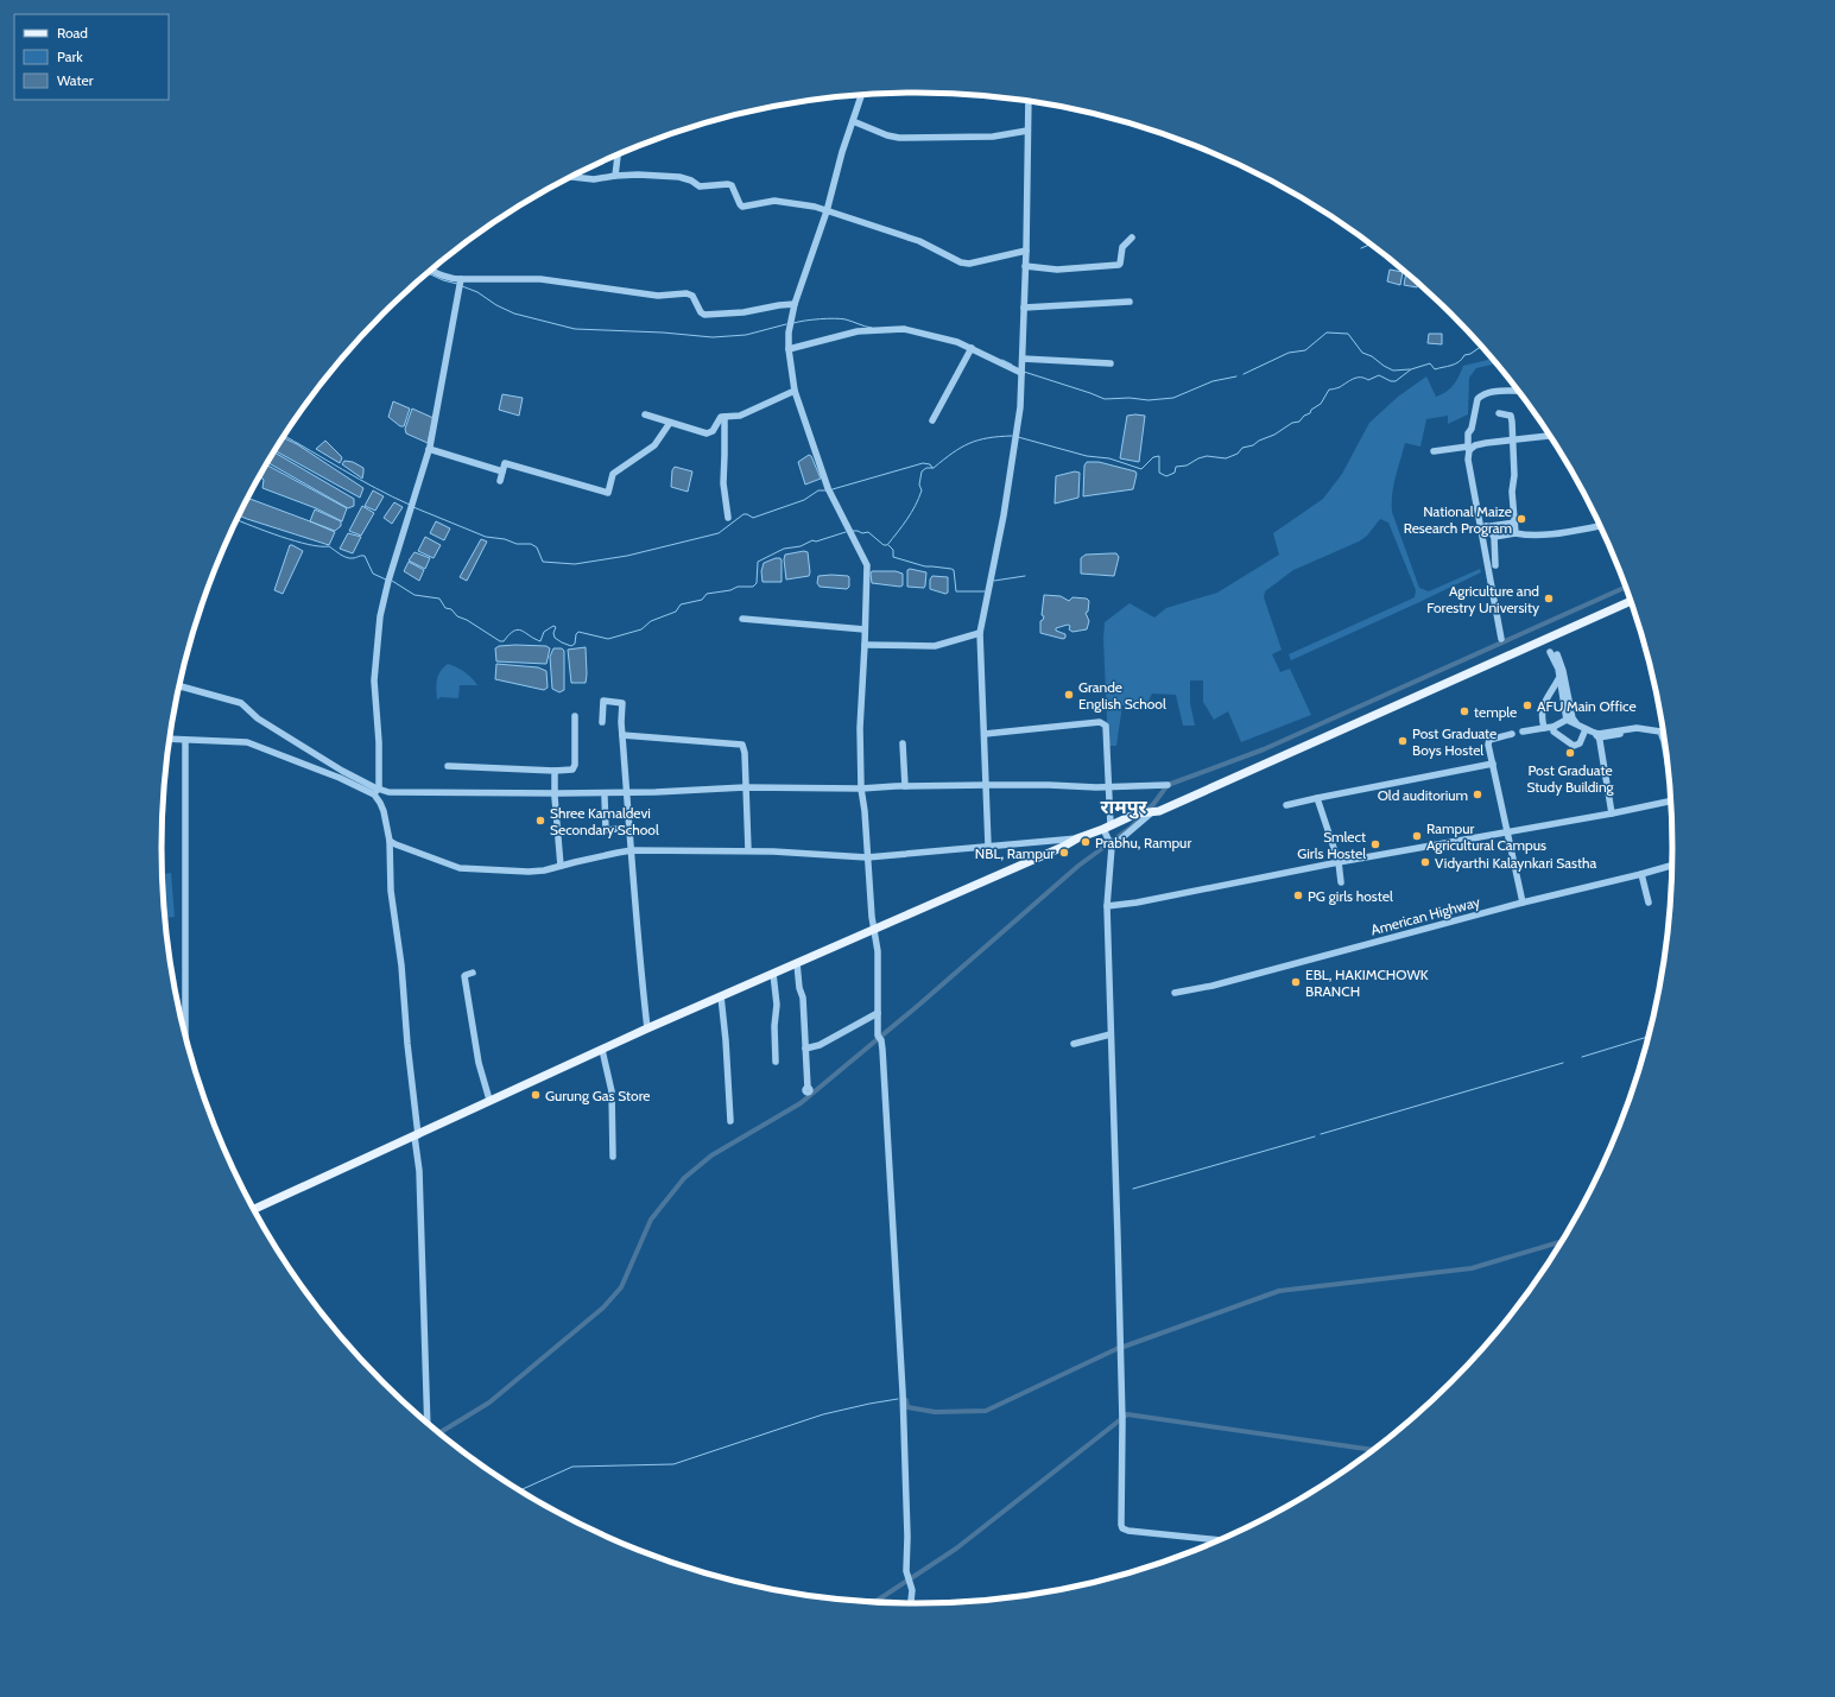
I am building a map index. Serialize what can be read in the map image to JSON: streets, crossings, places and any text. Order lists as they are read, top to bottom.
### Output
{
  "streets": {
    "street": ["American Highway"]
  },
  "districts": ["रामपुर"],
  "places": [
    "National Maize Research Program",
    "Agriculture and Forestry University",
    "Grande English School",
    "AFU Main Office",
    "temple",
    "Post Graduate Boys Hostel",
    "Post Graduate Study Building",
    "Old auditorium",
    "Shree Kamaldevi Secondary School",
    "Rampur Agricultural Campus",
    "Prabhu, Rampur",
    "Smlect Girls Hostel",
    "NBL, Rampur",
    "Vidyarthi Kalaynkari Sastha",
    "PG girls hostel",
    "EBL, HAKIMCHOWK BRANCH",
    "Gurung Gas Store"
  ],
  "legend": ["Road", "Park", "Water"]
}
